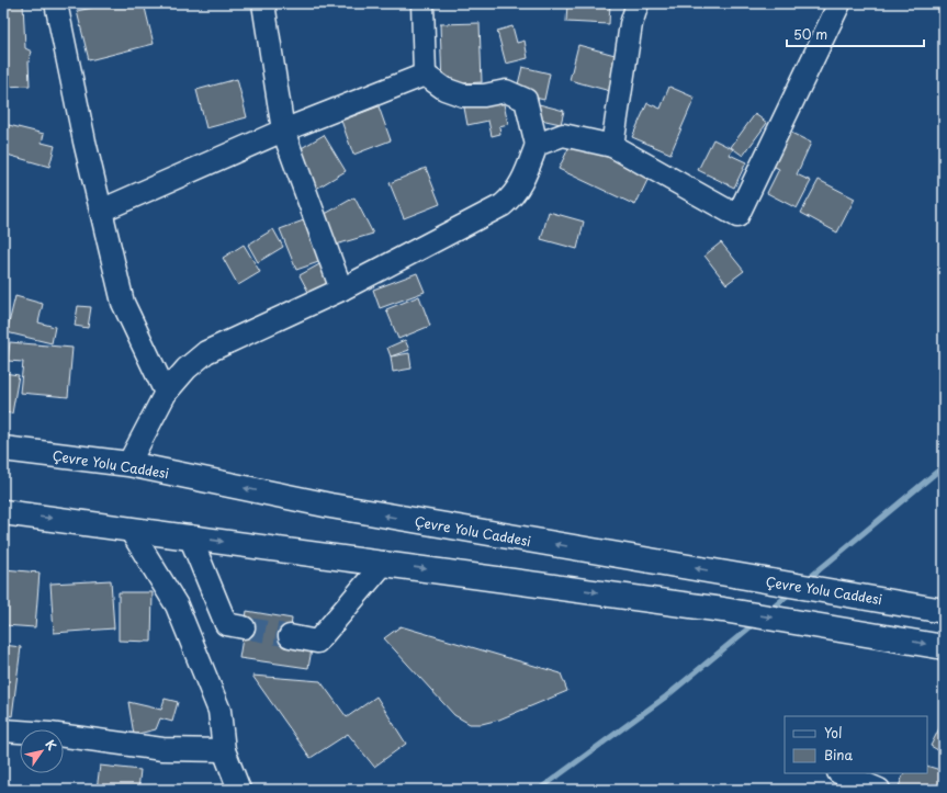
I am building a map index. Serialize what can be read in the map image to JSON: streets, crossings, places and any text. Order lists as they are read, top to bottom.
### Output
{
  "streets": {
    "highway": ["Çevre Yolu Caddesi"]
  },
  "legend": ["Yol", "Bina"],
  "scale_bar": "50 m",
  "north": "top right"
}
